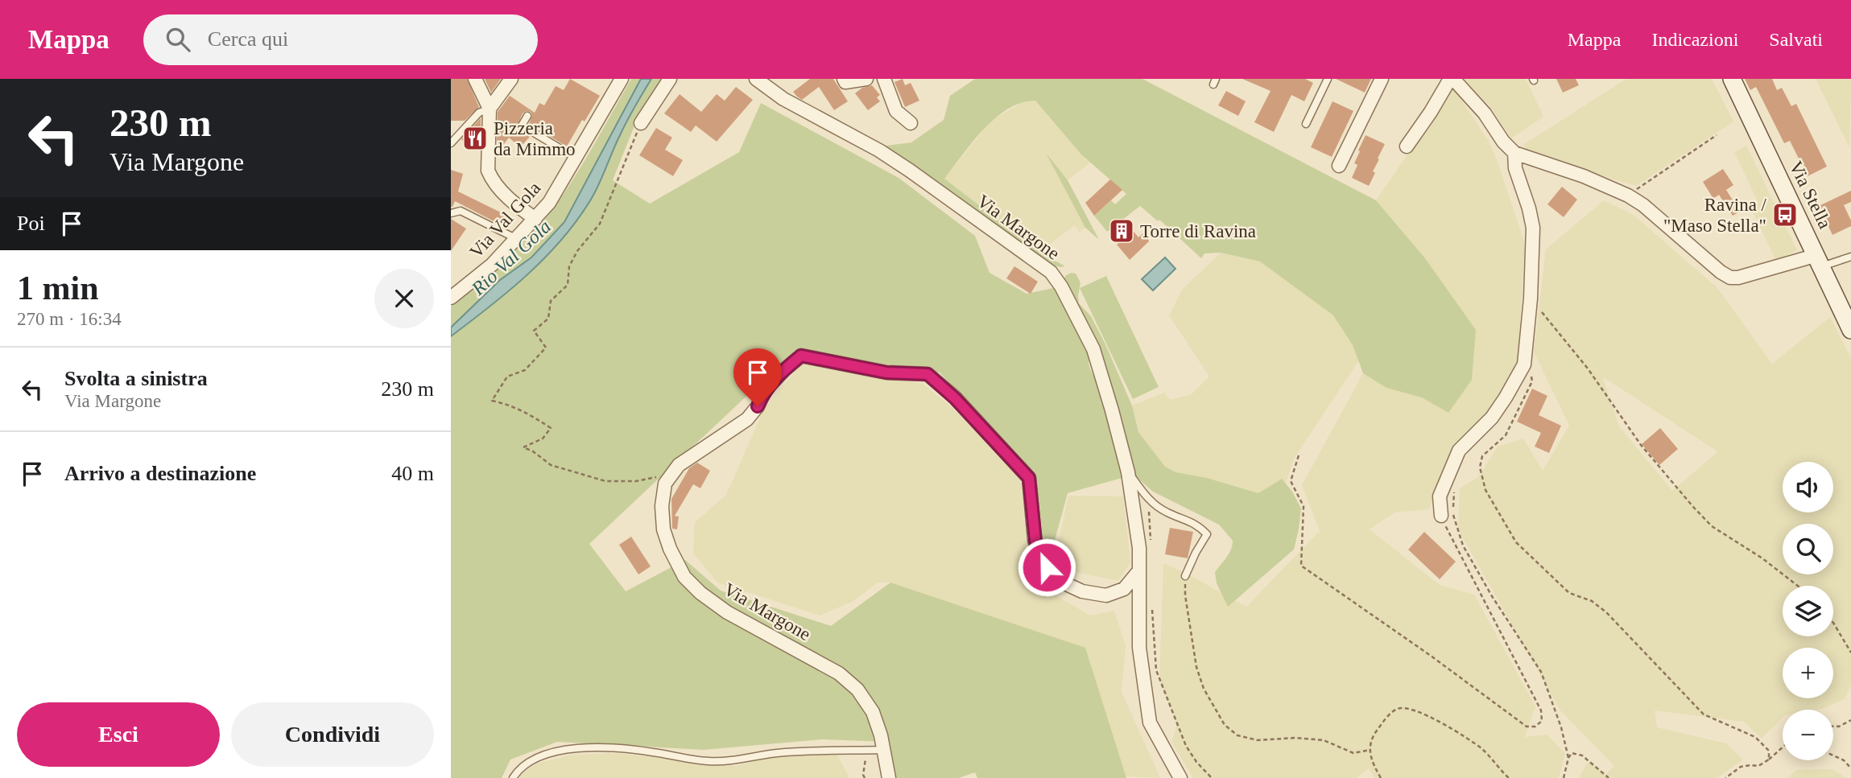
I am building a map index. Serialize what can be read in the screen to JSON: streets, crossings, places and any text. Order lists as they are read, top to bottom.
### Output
{
  "streets": {
    "main road": ["Via Stella"],
    "street": ["Via Val Gola", "Via Margone"]
  },
  "water": ["Rio Val Gola"],
  "places": {
    "restaurant": ["Pizzeria da Mimmo"],
    "bus stop": ["Ravina / \"Maso Stella\""],
    "building": ["Torre di Ravina"]
  },
  "page": {
    "header": "Mappa",
    "search": "Cerca qui",
    "nav": ["Mappa", "Indicazioni", "Salvati"],
    "turn": ["230 m", "Via Margone"],
    "then": "Poi",
    "heading": ["1 min", "270 m · 16:34"],
    "list": [
      {
        "name": "Svolta a sinistra",
        "note": "Via Margone",
        "value": "230 m"
      },
      {
        "name": "Arrivo a destinazione",
        "value": "40 m"
      }
    ],
    "map_buttons": ["+", "−"],
    "buttons": ["Esci", "Condividi"]
  }
}
